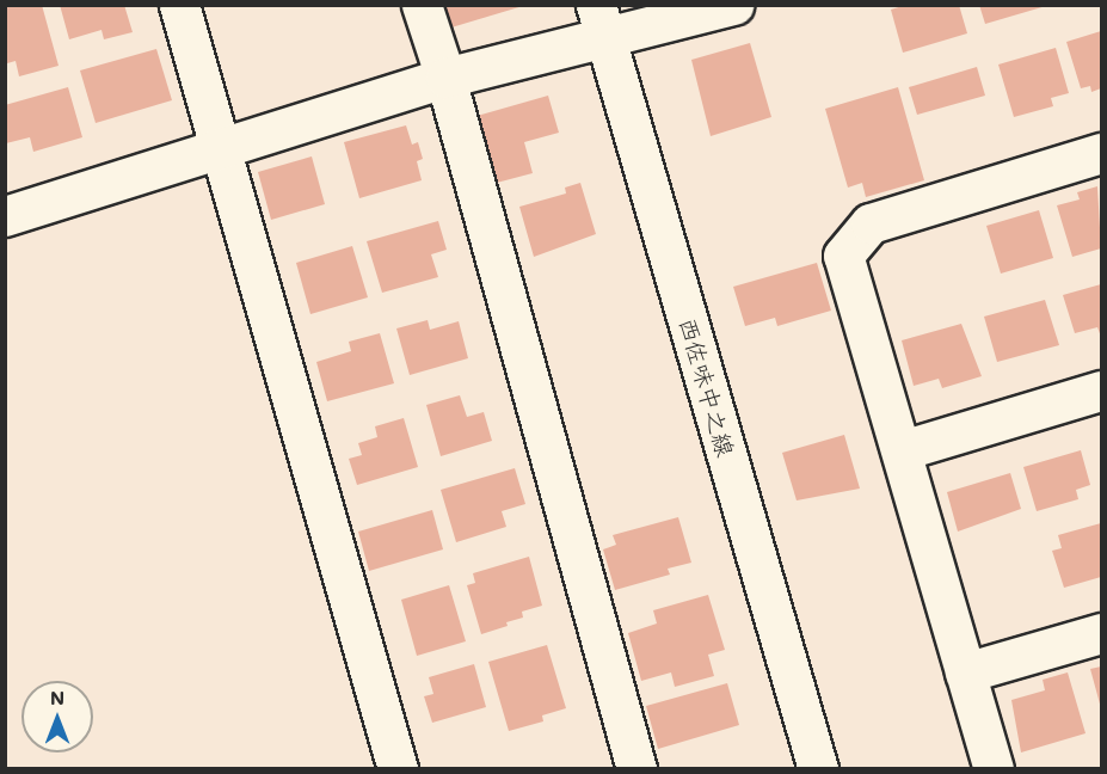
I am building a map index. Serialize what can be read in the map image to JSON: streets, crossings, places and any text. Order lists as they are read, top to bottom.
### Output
{
  "streets": {
    "street": ["西佐味中之線"]
  },
  "north": "top"
}
